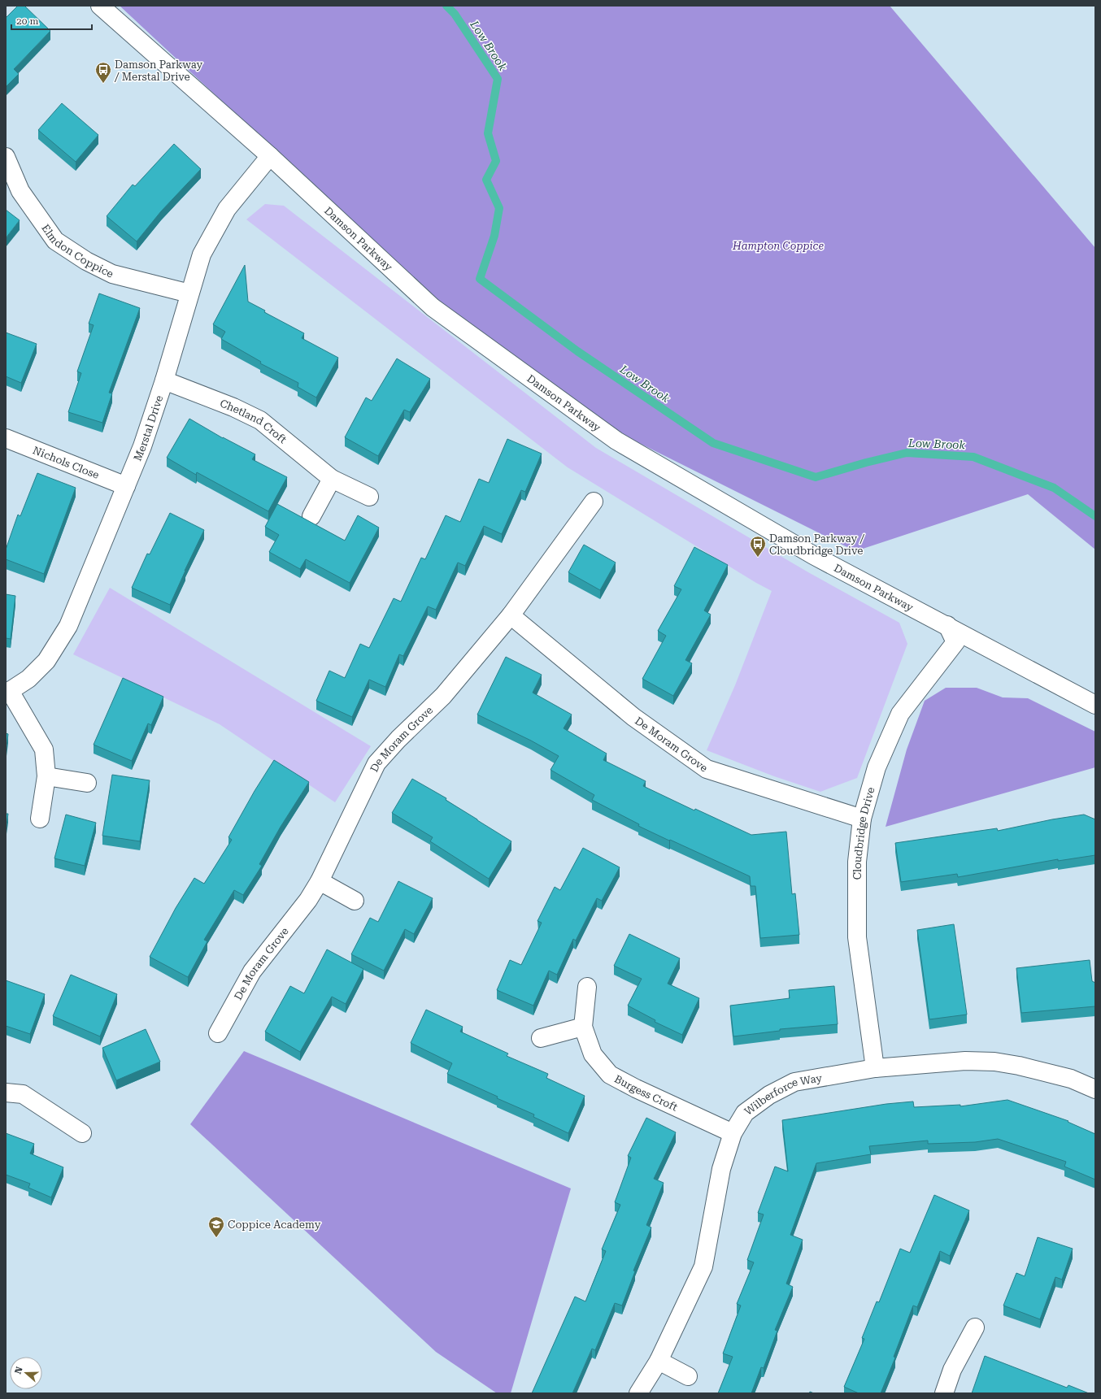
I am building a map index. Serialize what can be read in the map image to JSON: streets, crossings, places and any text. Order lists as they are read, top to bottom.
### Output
{
  "streets": {
    "street": [
      "Damson Parkway",
      "Elmdon Coppice",
      "Chetland Croft",
      "Merstal Drive",
      "Nichols Close",
      "De Moram Grove",
      "Cloudbridge Drive",
      "Burgess Croft",
      "Wilberforce Way"
    ]
  },
  "crossings": [
    ["Damson Parkway", "Merstal Drive"],
    ["Damson Parkway", "Cloudbridge Drive"],
    ["Elmdon Coppice", "Merstal Drive"],
    ["Chetland Croft", "Merstal Drive"],
    ["Merstal Drive", "Nichols Close"],
    ["De Moram Grove", "Cloudbridge Drive"],
    ["Cloudbridge Drive", "Wilberforce Way"],
    ["Burgess Croft", "Wilberforce Way"]
  ],
  "water": ["Low Brook"],
  "parks": ["Hampton Coppice"],
  "places": {
    "bus stop": ["Damson Parkway / Merstal Drive", "Damson Parkway / Cloudbridge Drive"],
    "school or university": ["Coppice Academy"]
  },
  "scale_bar": "20 m",
  "north": "left"
}
